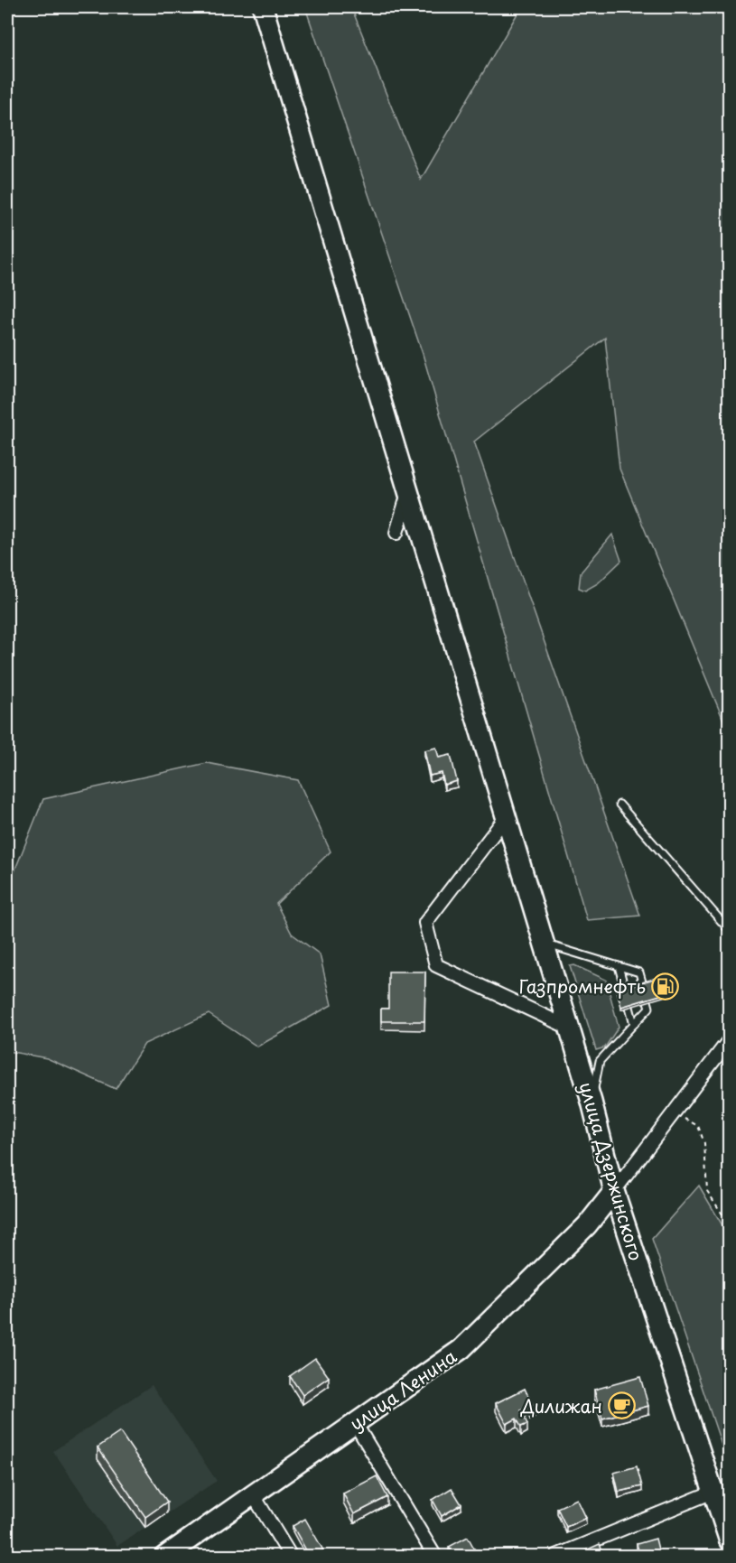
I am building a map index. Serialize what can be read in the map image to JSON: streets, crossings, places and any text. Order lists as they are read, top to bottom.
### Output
{
  "streets": {
    "main road": ["улица Дзержинского", "улица Ленина"]
  },
  "crossings": [
    ["улица Дзержинского", "улица Ленина"]
  ],
  "places": {
    "fuel station": ["Газпромнефть"],
    "cafe": ["Дилижан"]
  }
}
